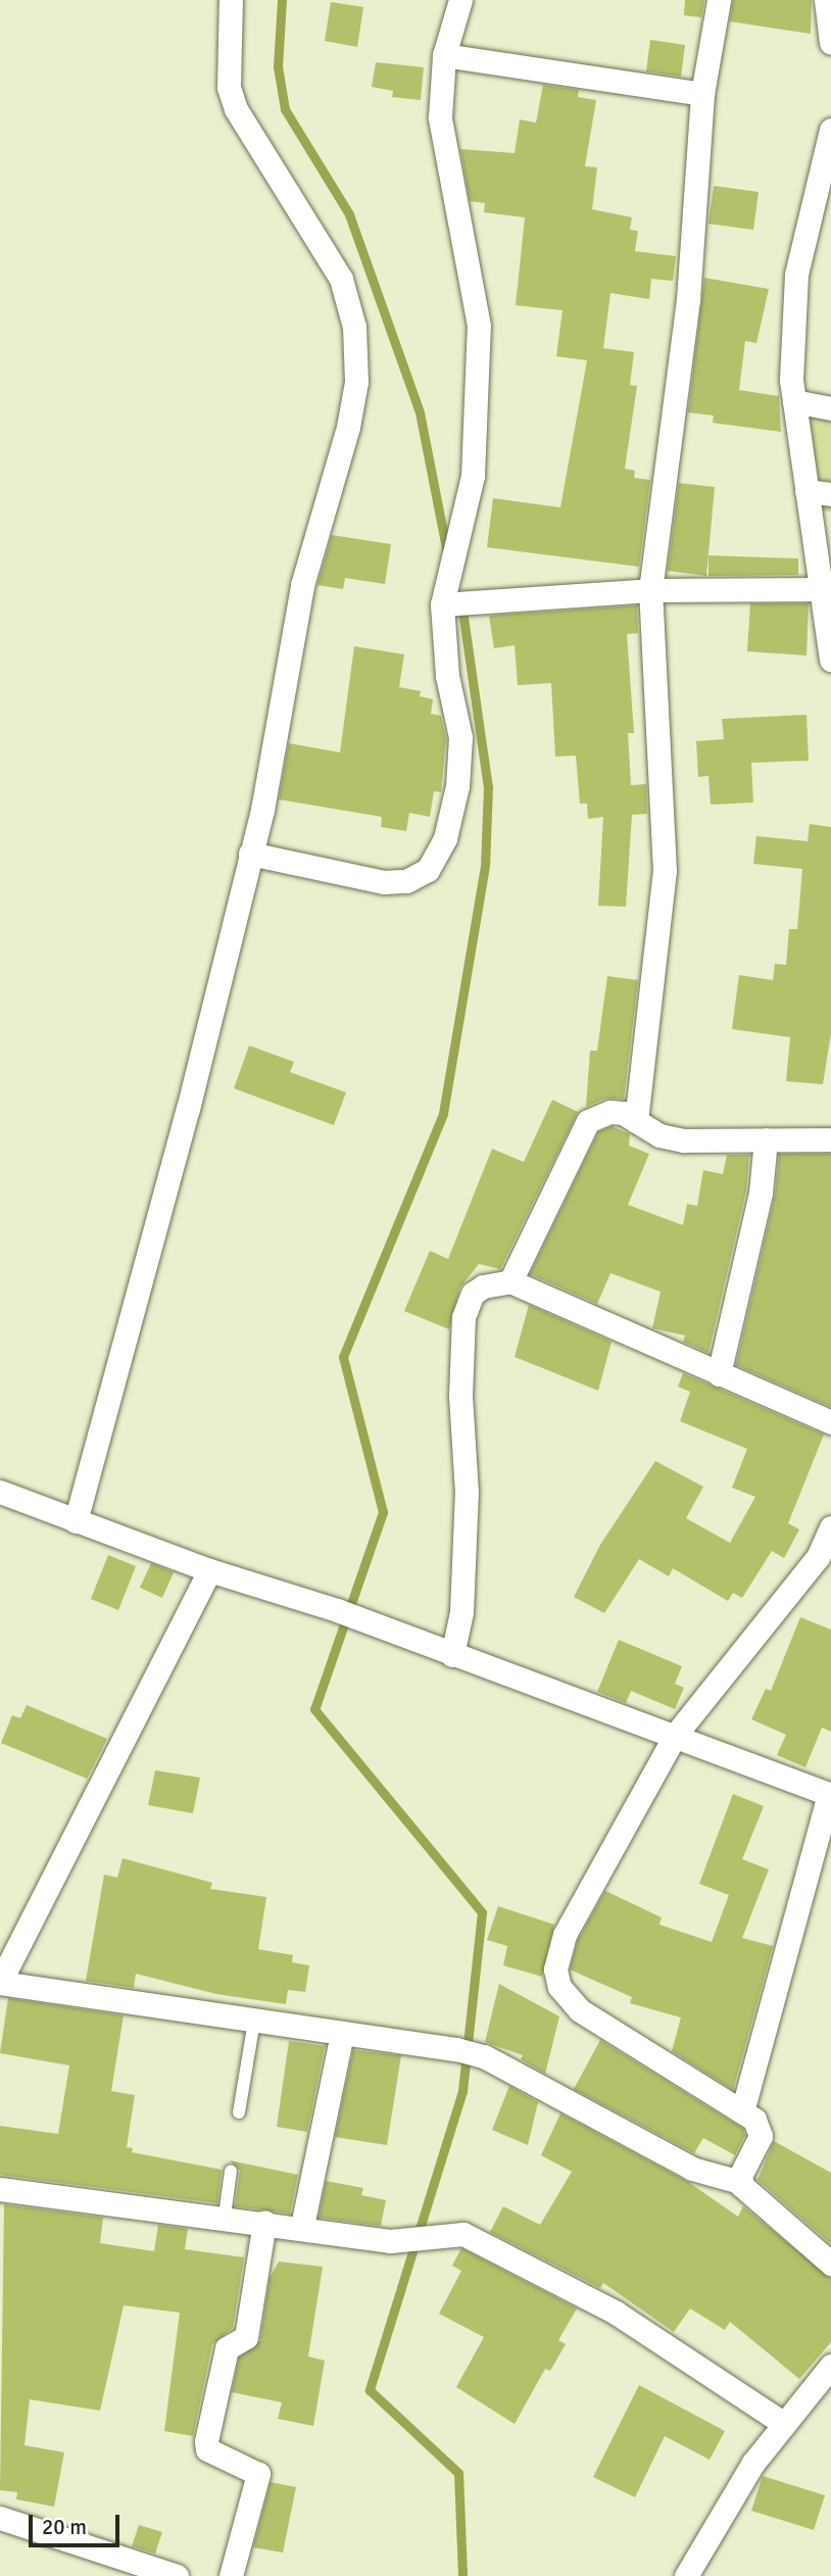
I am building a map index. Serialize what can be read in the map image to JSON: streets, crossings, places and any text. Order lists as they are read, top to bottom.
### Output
{
  "scale_bar": "20 m"
}
